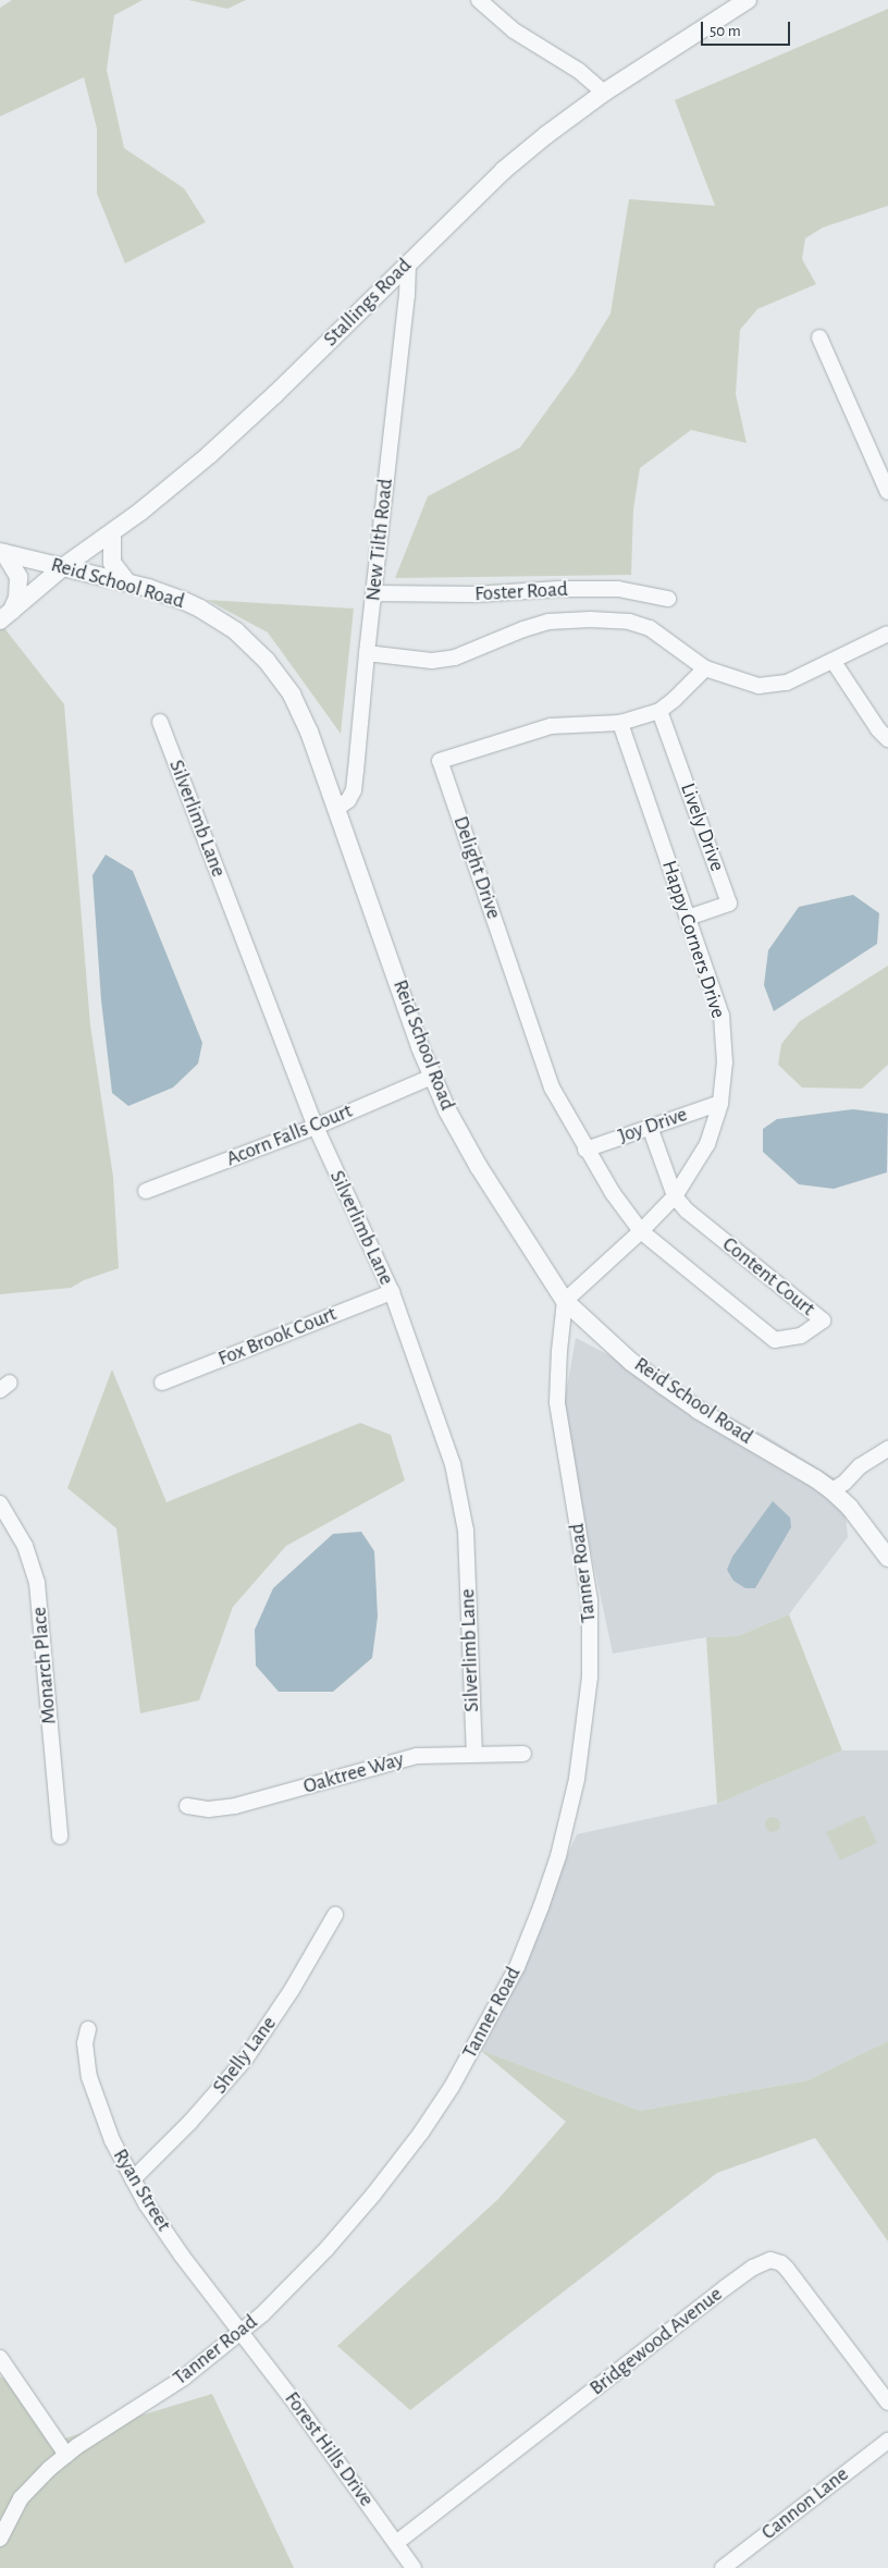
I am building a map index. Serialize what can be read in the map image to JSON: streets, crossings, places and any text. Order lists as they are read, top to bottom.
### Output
{
  "streets": {
    "street": [
      "Stallings Road",
      "New Tilth Road",
      "Reid School Road",
      "Foster Road",
      "Silverlimb Lane",
      "Lively Drive",
      "Delight Drive",
      "Happy Corners Drive",
      "Joy Drive",
      "Acorn Falls Court",
      "Content Court",
      "Fox Brook Court",
      "Tanner Road",
      "Monarch Place",
      "Oaktree Way",
      "Shelly Lane",
      "Ryan Street",
      "Bridgewood Avenue",
      "Forest Hills Drive",
      "Cannon Lane"
    ]
  },
  "crossings": [
    ["Stallings Road", "New Tilth Road"],
    ["Stallings Road", "Reid School Road"],
    ["New Tilth Road", "Reid School Road"],
    ["New Tilth Road", "Foster Road"],
    ["Reid School Road", "Happy Corners Drive"],
    ["Reid School Road", "Acorn Falls Court"],
    ["Reid School Road", "Tanner Road"],
    ["Silverlimb Lane", "Acorn Falls Court"],
    ["Silverlimb Lane", "Fox Brook Court"],
    ["Silverlimb Lane", "Oaktree Way"],
    ["Lively Drive", "Delight Drive"],
    ["Lively Drive", "Happy Corners Drive"],
    ["Delight Drive", "Happy Corners Drive"],
    ["Delight Drive", "Joy Drive"],
    ["Delight Drive", "Content Court"],
    ["Happy Corners Drive", "Joy Drive"],
    ["Happy Corners Drive", "Content Court"],
    ["Happy Corners Drive", "Tanner Road"],
    ["Joy Drive", "Content Court"],
    ["Tanner Road", "Ryan Street"],
    ["Tanner Road", "Forest Hills Drive"],
    ["Shelly Lane", "Ryan Street"],
    ["Ryan Street", "Forest Hills Drive"],
    ["Bridgewood Avenue", "Forest Hills Drive"]
  ],
  "scale_bar": "50 m"
}
